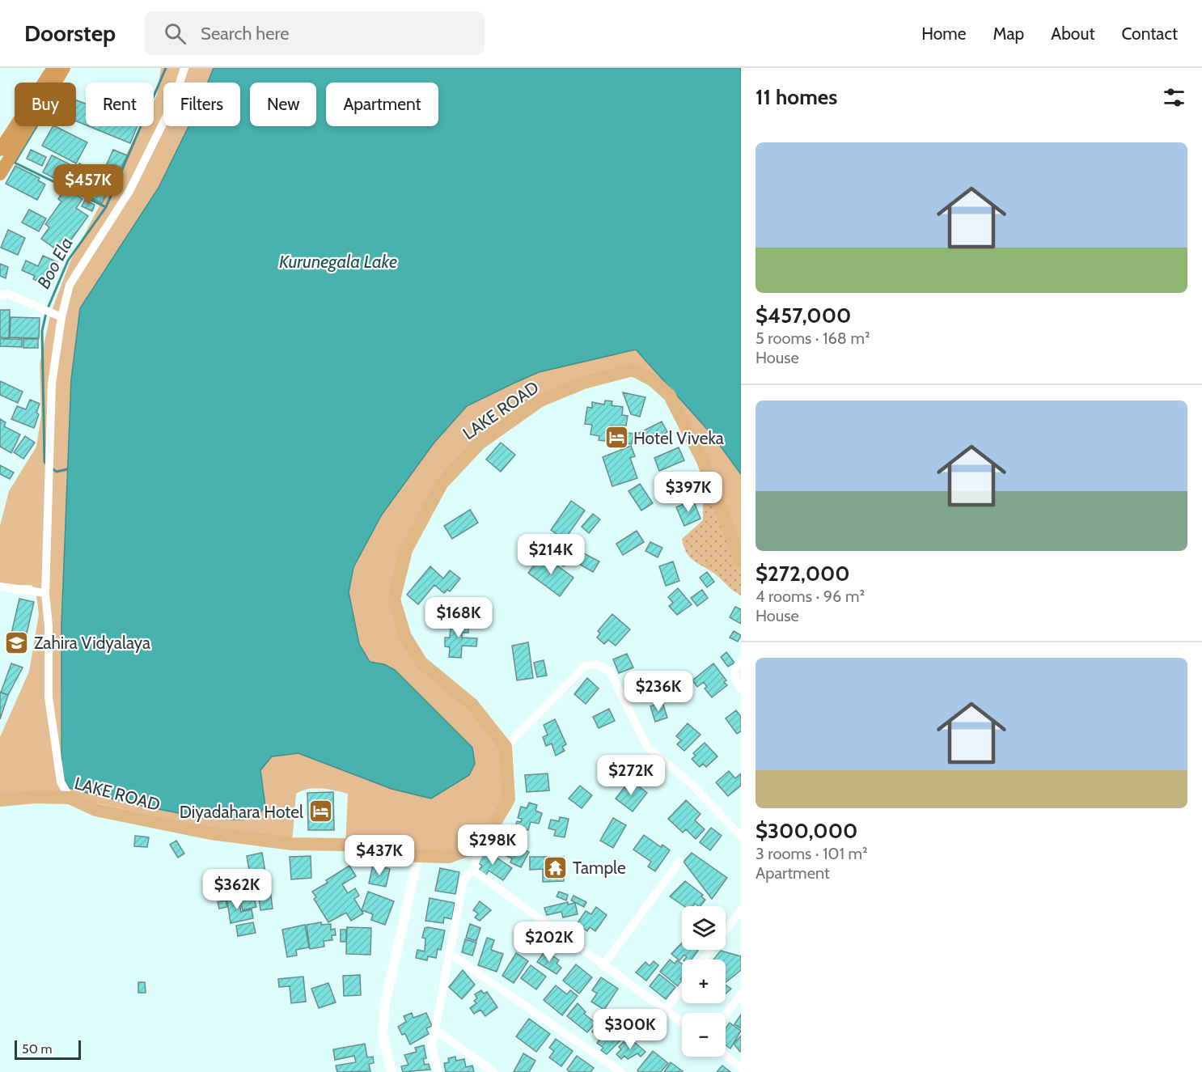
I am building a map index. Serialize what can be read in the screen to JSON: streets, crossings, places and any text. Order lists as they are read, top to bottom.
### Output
{
  "streets": {
    "main road": ["LAKE ROAD"]
  },
  "water": ["Kurunegala Lake", "Boo Ela"],
  "places": {
    "hotel": ["Hotel Viveka", "Diyadahara Hotel"],
    "school or university": ["Zahira Vidyalaya"],
    "temple": ["Tample"]
  },
  "scale_bar": "50 m",
  "page": {
    "header": "Doorstep",
    "search": "Search here",
    "nav": [
      "Home",
      "Map",
      "About",
      "Contact"
    ],
    "heading": "11 homes",
    "chip": [
      "Buy",
      "Rent",
      "Filters",
      "New",
      "Apartment"
    ],
    "list": [
      {
        "name": "$457,000",
        "note": "5 rooms · 168 m² · House"
      },
      {
        "name": "$272,000",
        "note": "4 rooms · 96 m² · House"
      },
      {
        "name": "$300,000",
        "note": "3 rooms · 101 m² · Apartment"
      }
    ],
    "price": [
      "$457K",
      "$397K",
      "$214K",
      "$168K",
      "$236K",
      "$272K",
      "$298K",
      "$437K",
      "$362K",
      "$202K",
      "$300K"
    ],
    "map_buttons": ["+", "−"],
    "scale": "50 m"
  }
}
